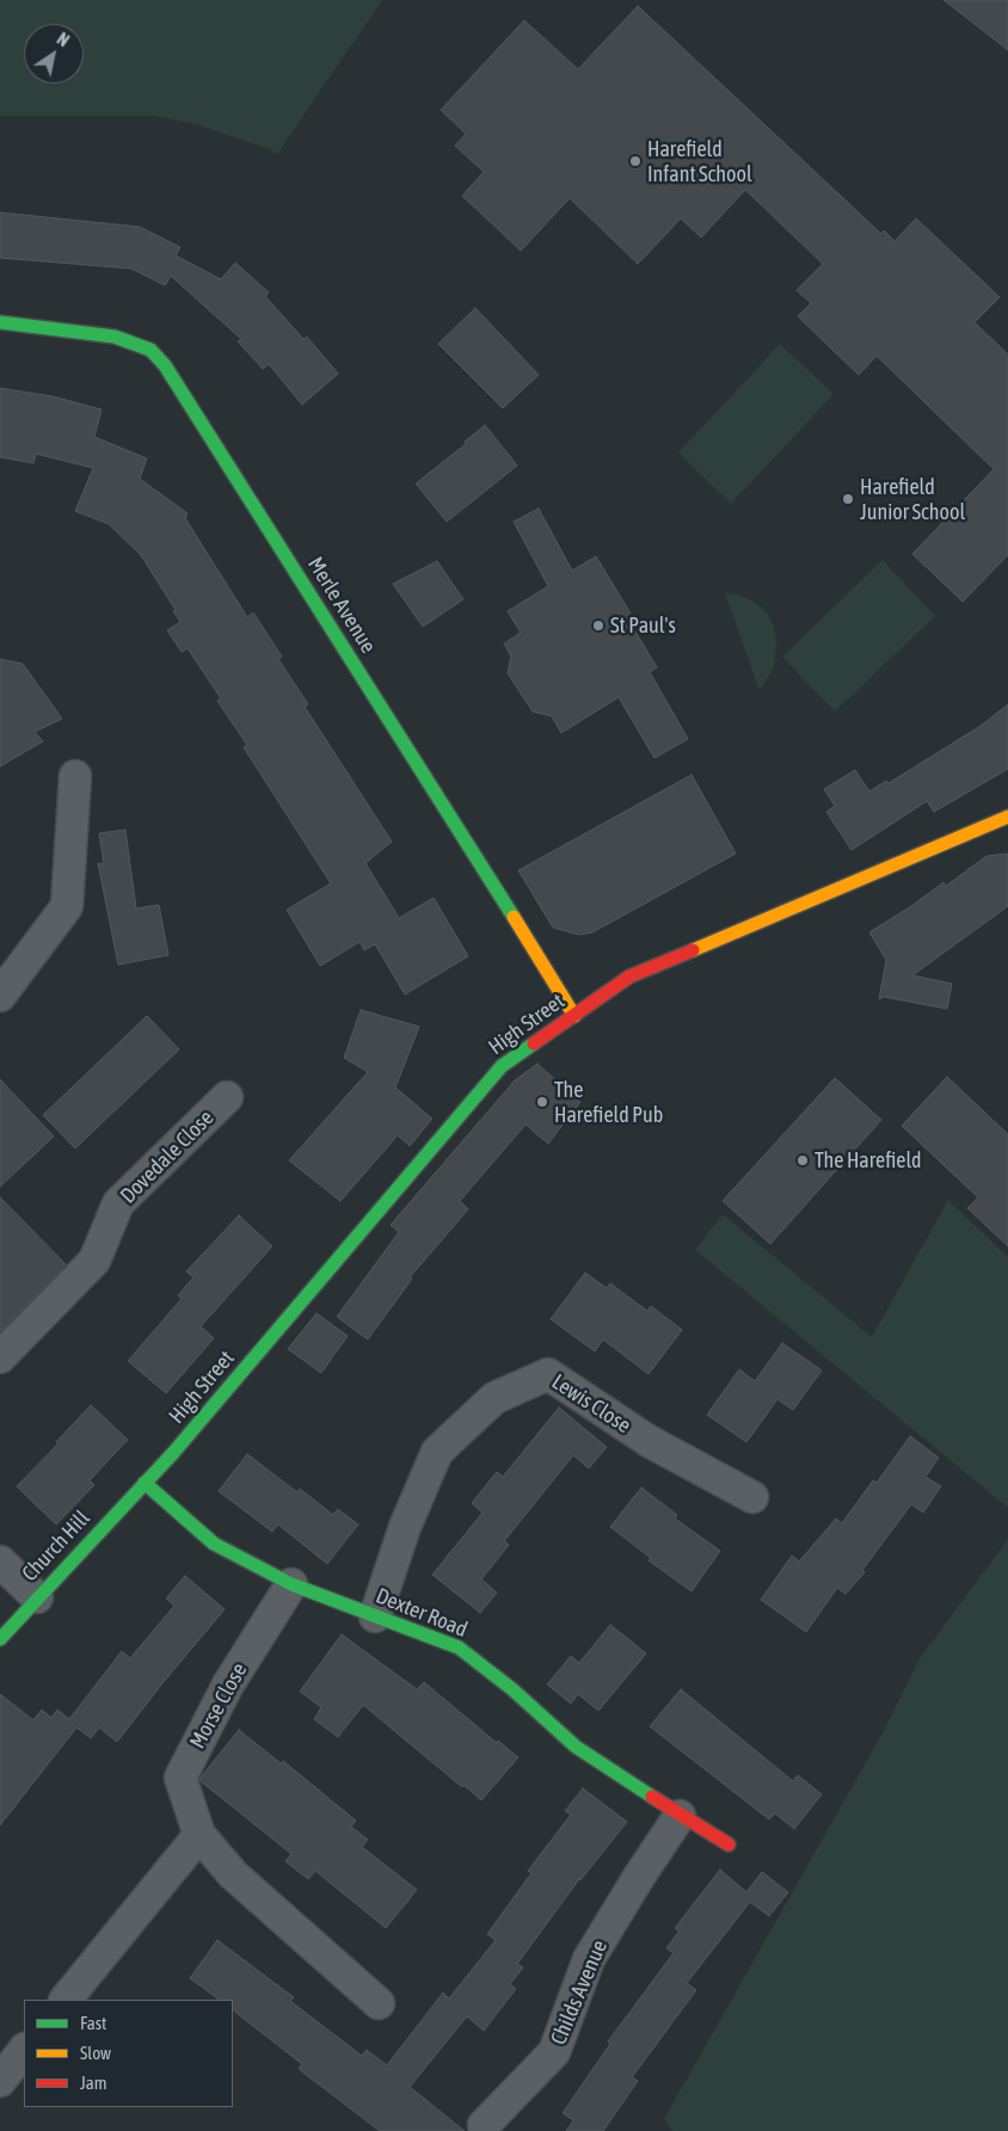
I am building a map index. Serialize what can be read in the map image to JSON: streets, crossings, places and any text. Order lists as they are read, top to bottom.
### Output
{
  "streets": {
    "street": [
      "Merle Avenue",
      "High Street",
      "Dovedale Close",
      "Lewis Close",
      "Church Hill",
      "Dexter Road",
      "Morse Close",
      "Childs Avenue"
    ]
  },
  "crossings": [
    ["Merle Avenue", "High Street"],
    ["High Street", "Church Hill"],
    ["High Street", "Dexter Road"],
    ["Lewis Close", "Dexter Road"],
    ["Church Hill", "Dexter Road"],
    ["Dexter Road", "Morse Close"],
    ["Dexter Road", "Childs Avenue"]
  ],
  "places": [
    "Harefield Infant School",
    "Harefield Junior School",
    "St Paul's",
    "The Harefield Pub",
    "The Harefield"
  ],
  "legend": ["Fast", "Slow", "Jam"],
  "north": "top right"
}
